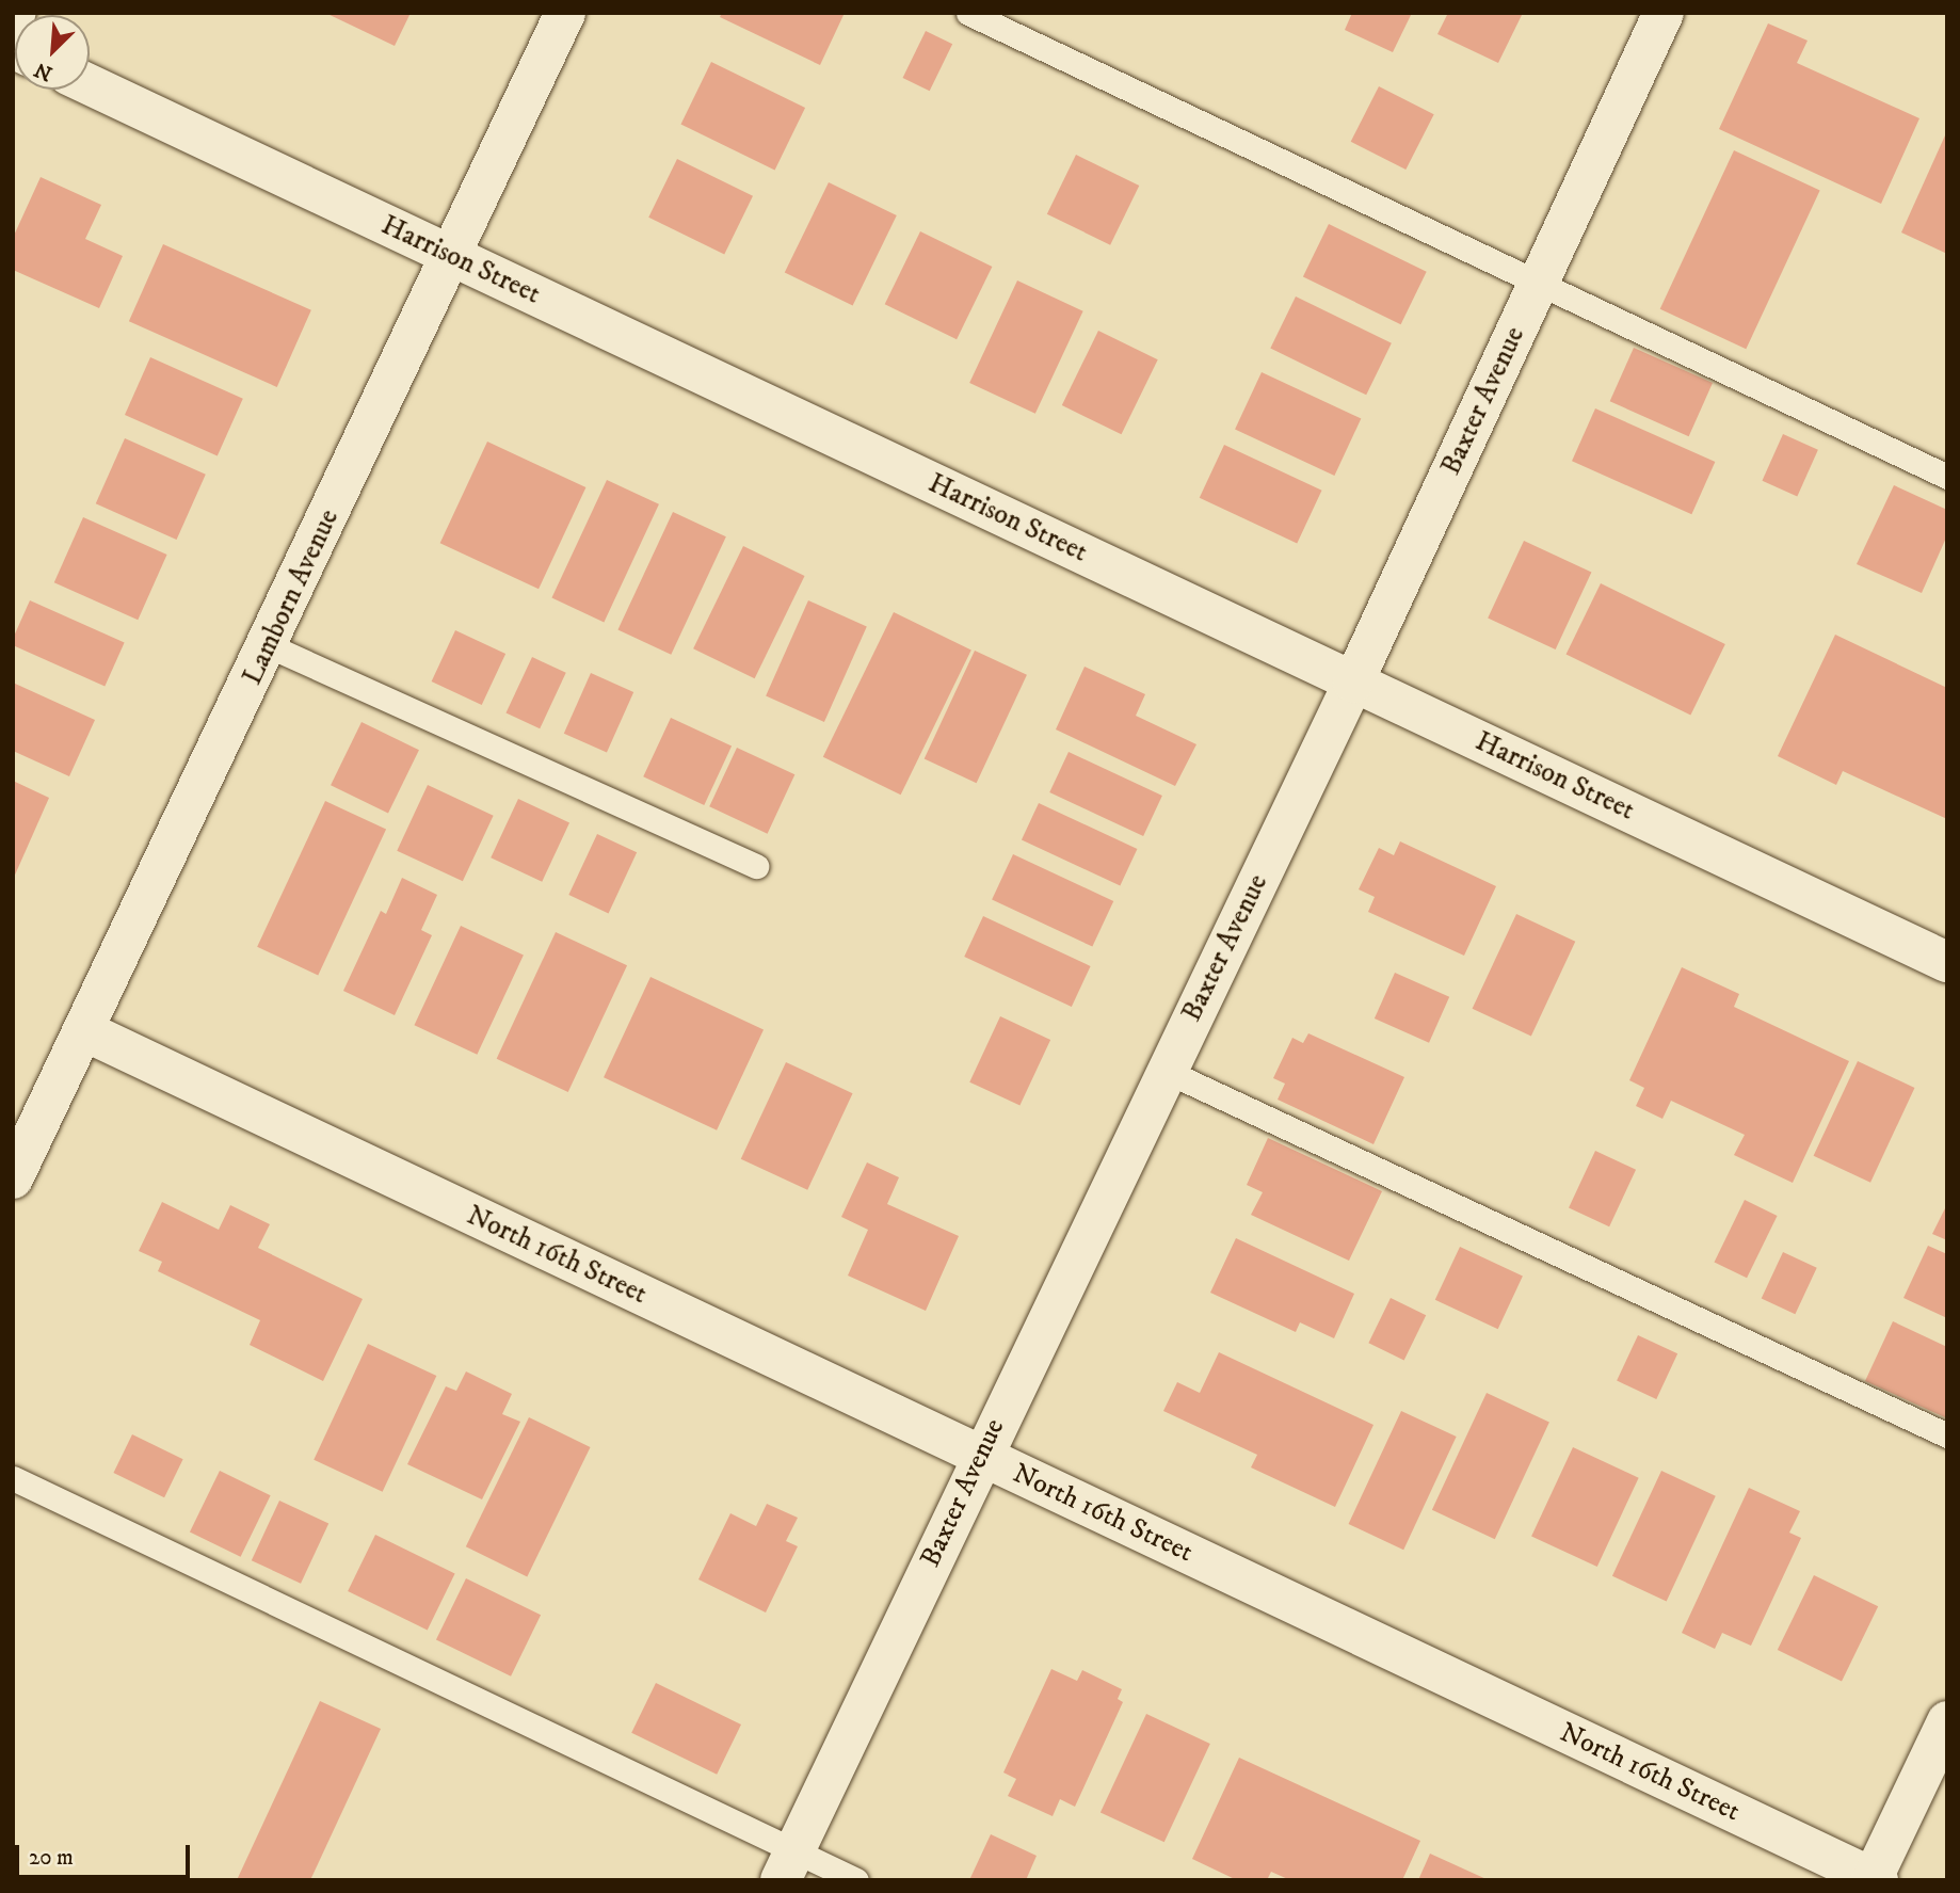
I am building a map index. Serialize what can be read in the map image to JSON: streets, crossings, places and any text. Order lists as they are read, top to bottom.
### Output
{
  "streets": {
    "street": [
      "Harrison Street",
      "Baxter Avenue",
      "Lamborn Avenue",
      "North 16th Street"
    ]
  },
  "crossings": [
    ["Harrison Street", "Baxter Avenue"],
    ["Harrison Street", "Lamborn Avenue"],
    ["Baxter Avenue", "North 16th Street"],
    ["Lamborn Avenue", "North 16th Street"]
  ],
  "scale_bar": "20 m",
  "north": "bottom left"
}
